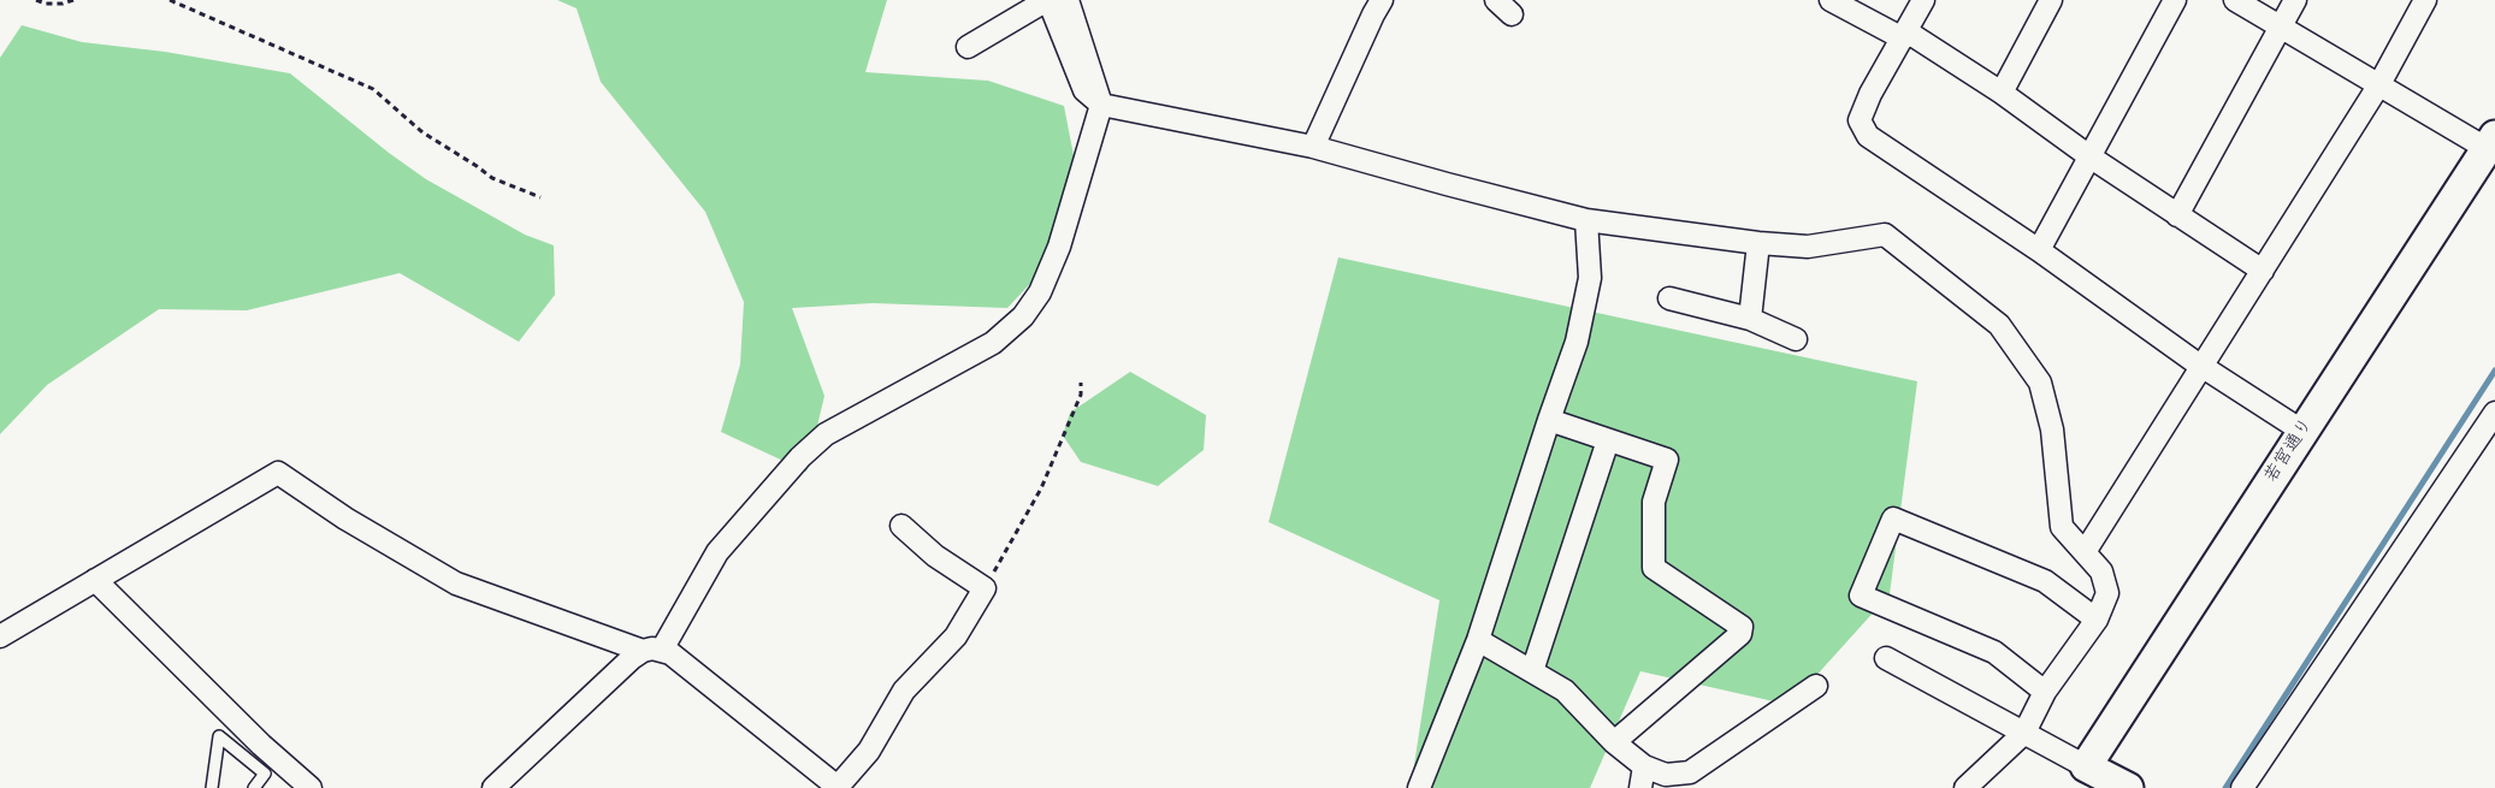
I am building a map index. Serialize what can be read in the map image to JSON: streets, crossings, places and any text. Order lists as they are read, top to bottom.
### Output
{
  "streets": {
    "street": ["若宮通り"]
  }
}
